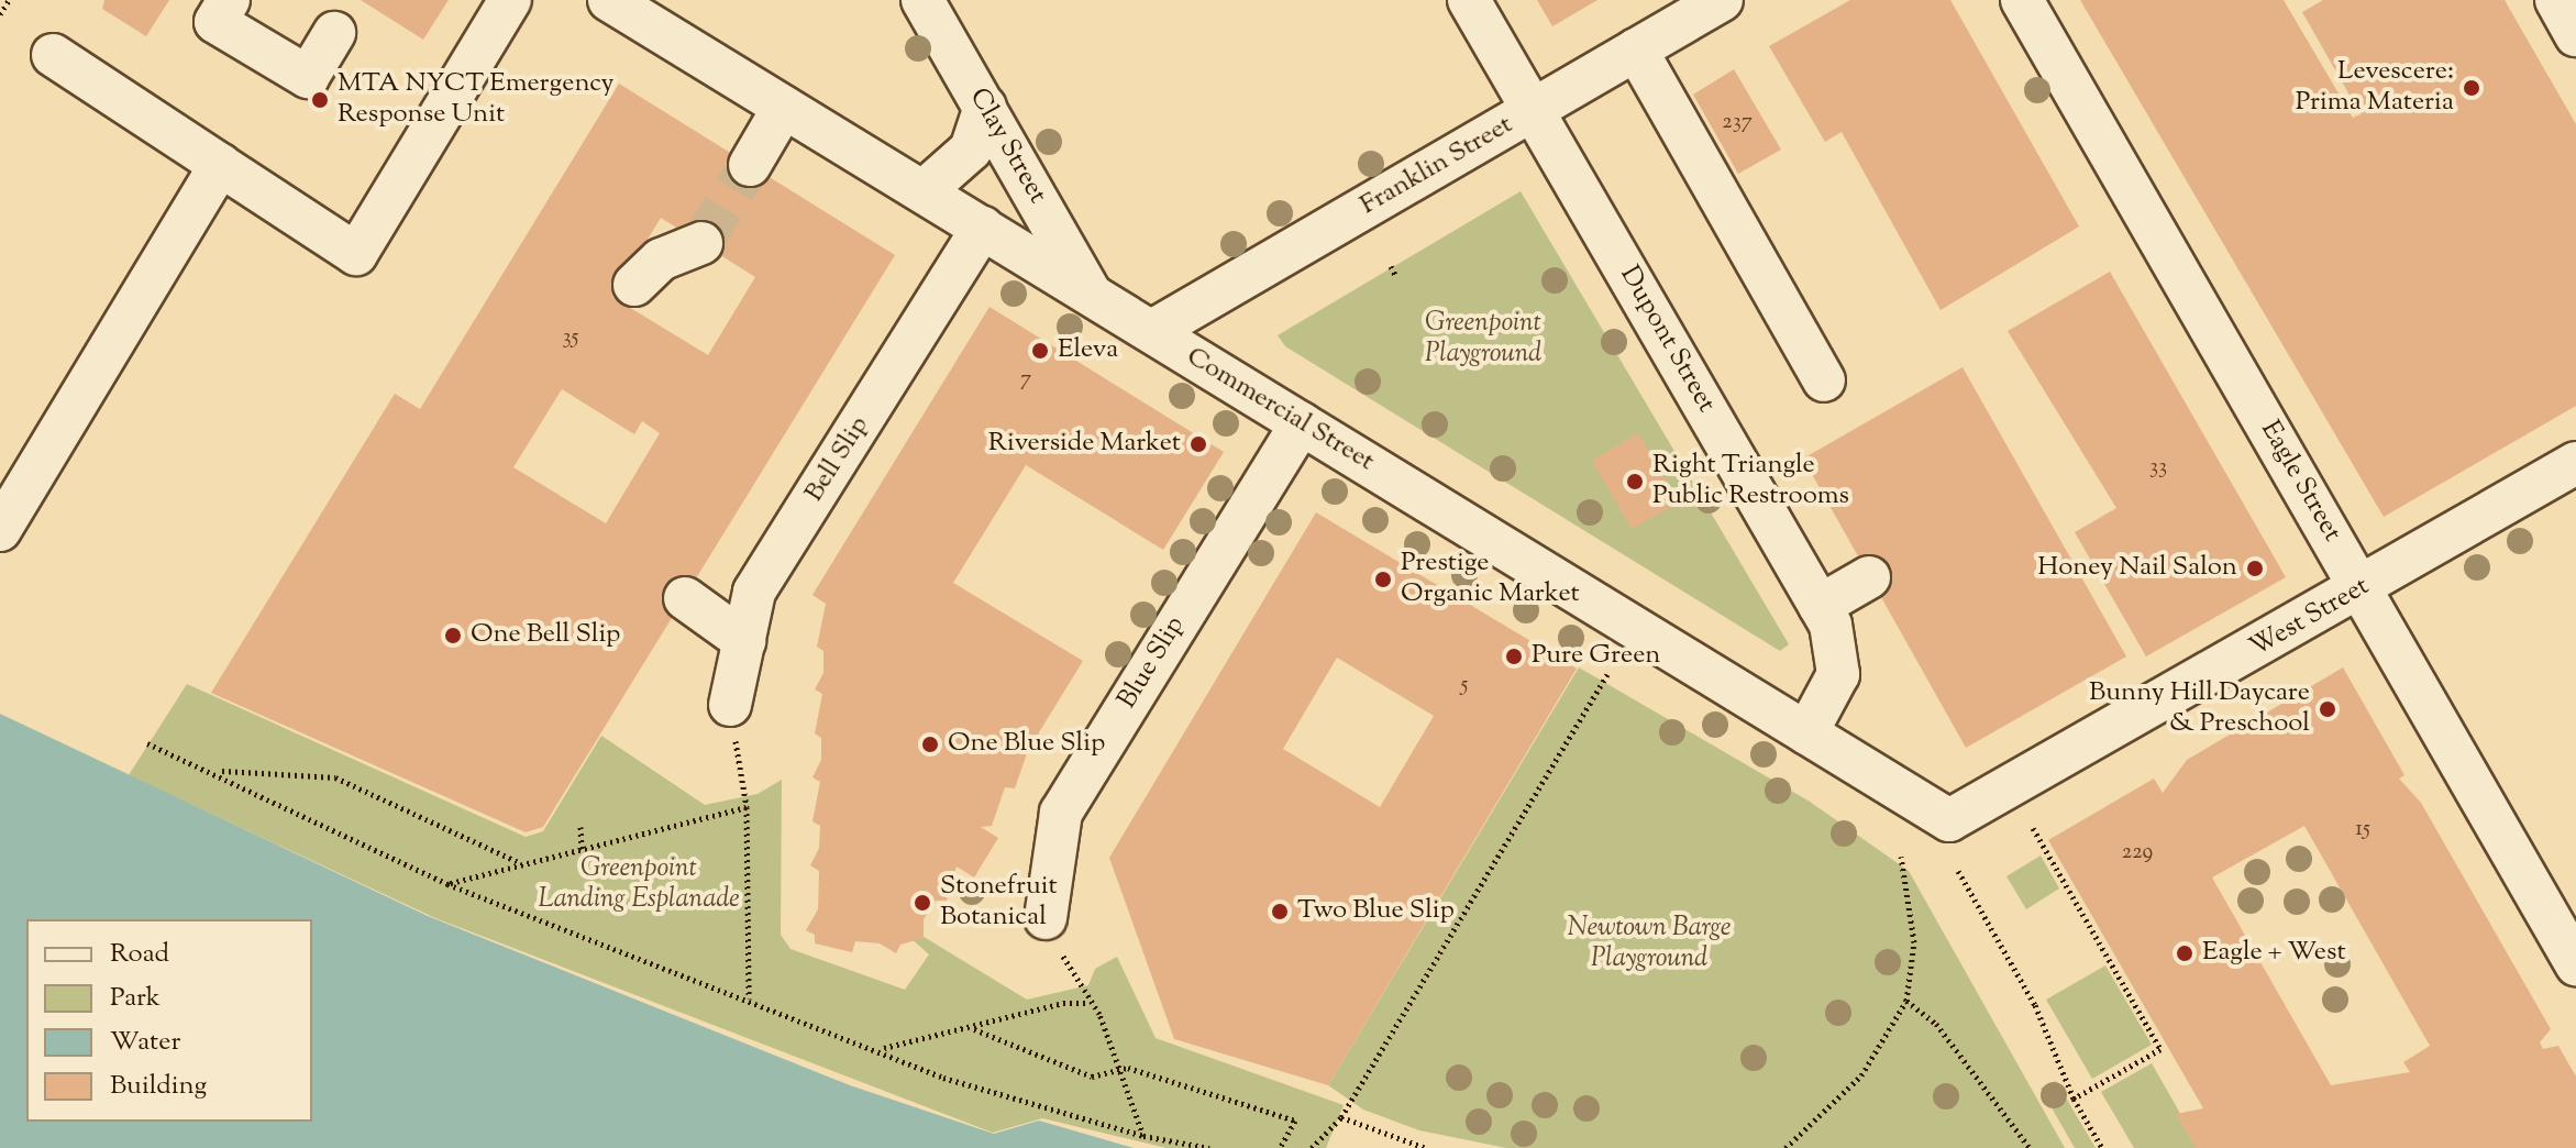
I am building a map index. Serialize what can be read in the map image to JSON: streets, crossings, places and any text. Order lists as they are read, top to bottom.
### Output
{
  "streets": {
    "street": [
      "Clay Street",
      "Franklin Street",
      "Dupont Street",
      "Commercial Street",
      "Bell Slip",
      "Eagle Street",
      "West Street",
      "Blue Slip"
    ]
  },
  "crossings": [
    ["Clay Street", "Commercial Street"],
    ["Franklin Street", "Dupont Street"],
    ["Franklin Street", "Commercial Street"],
    ["Dupont Street", "Commercial Street"],
    ["Commercial Street", "Bell Slip"],
    ["Commercial Street", "West Street"],
    ["Commercial Street", "Blue Slip"],
    ["Eagle Street", "West Street"]
  ],
  "parks": ["Greenpoint Playground", "Greenpoint Landing Esplanade", "Newtown Barge Playground"],
  "places": [
    "Levescere: Prima Materia",
    "MTA NYCT Emergency Response Unit",
    "Eleva",
    "Riverside Market",
    "Right Triangle Public Restrooms",
    "Honey Nail Salon",
    "Prestige Organic Market",
    "One Bell Slip",
    "Pure Green",
    "Bunny Hill Daycare & Preschool",
    "One Blue Slip",
    "Stonefruit Botanical",
    "Two Blue Slip",
    "Eagle + West"
  ],
  "house_numbers": [
    "237",
    "35",
    "7",
    "33",
    "5",
    "15",
    "229"
  ],
  "legend": [
    "Road",
    "Park",
    "Water",
    "Building"
  ]
}
